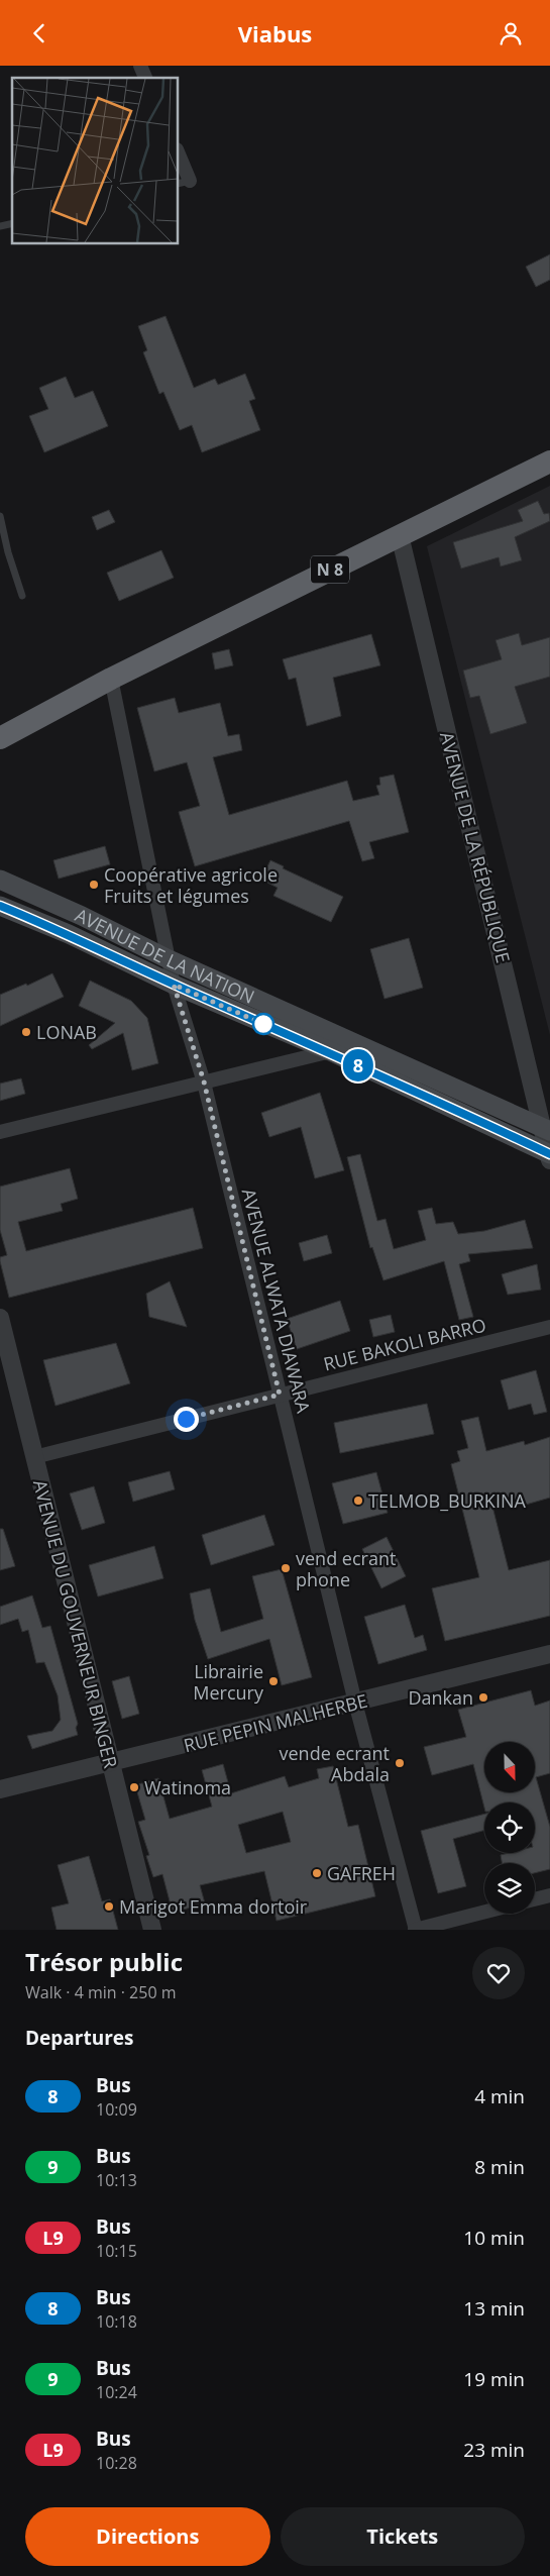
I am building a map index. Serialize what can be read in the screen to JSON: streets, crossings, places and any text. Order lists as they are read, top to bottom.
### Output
{
  "streets": {
    "highway": ["N 8"],
    "main road": ["AVENUE DE LA NATION"],
    "street": [
      "AVENUE DE LA RÉPUBLIQUE",
      "AVENUE ALWATA DIAWARA",
      "RUE BAKOLI BARRO",
      "AVENUE DU GOUVERNEUR BINGER",
      "RUE PEPIN MALHERBE"
    ]
  },
  "crossings": [
    ["N 8", "AVENUE DE LA RÉPUBLIQUE"],
    ["N 8", "AVENUE ALWATA DIAWARA"],
    ["AVENUE DE LA RÉPUBLIQUE", "AVENUE DE LA NATION"],
    ["AVENUE DE LA NATION", "AVENUE ALWATA DIAWARA"],
    ["AVENUE ALWATA DIAWARA", "RUE BAKOLI BARRO"],
    ["AVENUE ALWATA DIAWARA", "RUE PEPIN MALHERBE"],
    ["RUE BAKOLI BARRO", "AVENUE DU GOUVERNEUR BINGER"],
    ["AVENUE DU GOUVERNEUR BINGER", "RUE PEPIN MALHERBE"]
  ],
  "places": [
    "Coopérative agricole Fruits et légumes",
    "LONAB",
    "TELMOB_BURKINA",
    "vend ecrant phone",
    "Librairie Mercury",
    "Dankan",
    "vende ecrant Abdala",
    "Watinoma",
    "GAFREH",
    "Marigot Emma dortoir"
  ],
  "lines": ["bus line 8"],
  "north": "bottom",
  "page": {
    "header": "Viabus",
    "on_map": "8",
    "heading": [
      ["Trésor public", "Walk · 4 min · 250 m"],
      "Departures"
    ],
    "list": [
      {
        "mark": "8",
        "name": "Bus",
        "note": "10:09",
        "value": "4 min"
      },
      {
        "mark": "9",
        "name": "Bus",
        "note": "10:13",
        "value": "8 min"
      },
      {
        "mark": "L9",
        "name": "Bus",
        "note": "10:15",
        "value": "10 min"
      },
      {
        "mark": "8",
        "name": "Bus",
        "note": "10:18",
        "value": "13 min"
      },
      {
        "mark": "9",
        "name": "Bus",
        "note": "10:24",
        "value": "19 min"
      },
      {
        "mark": "L9",
        "name": "Bus",
        "note": "10:28",
        "value": "23 min"
      }
    ],
    "buttons": ["Directions", "Tickets"]
  }
}
